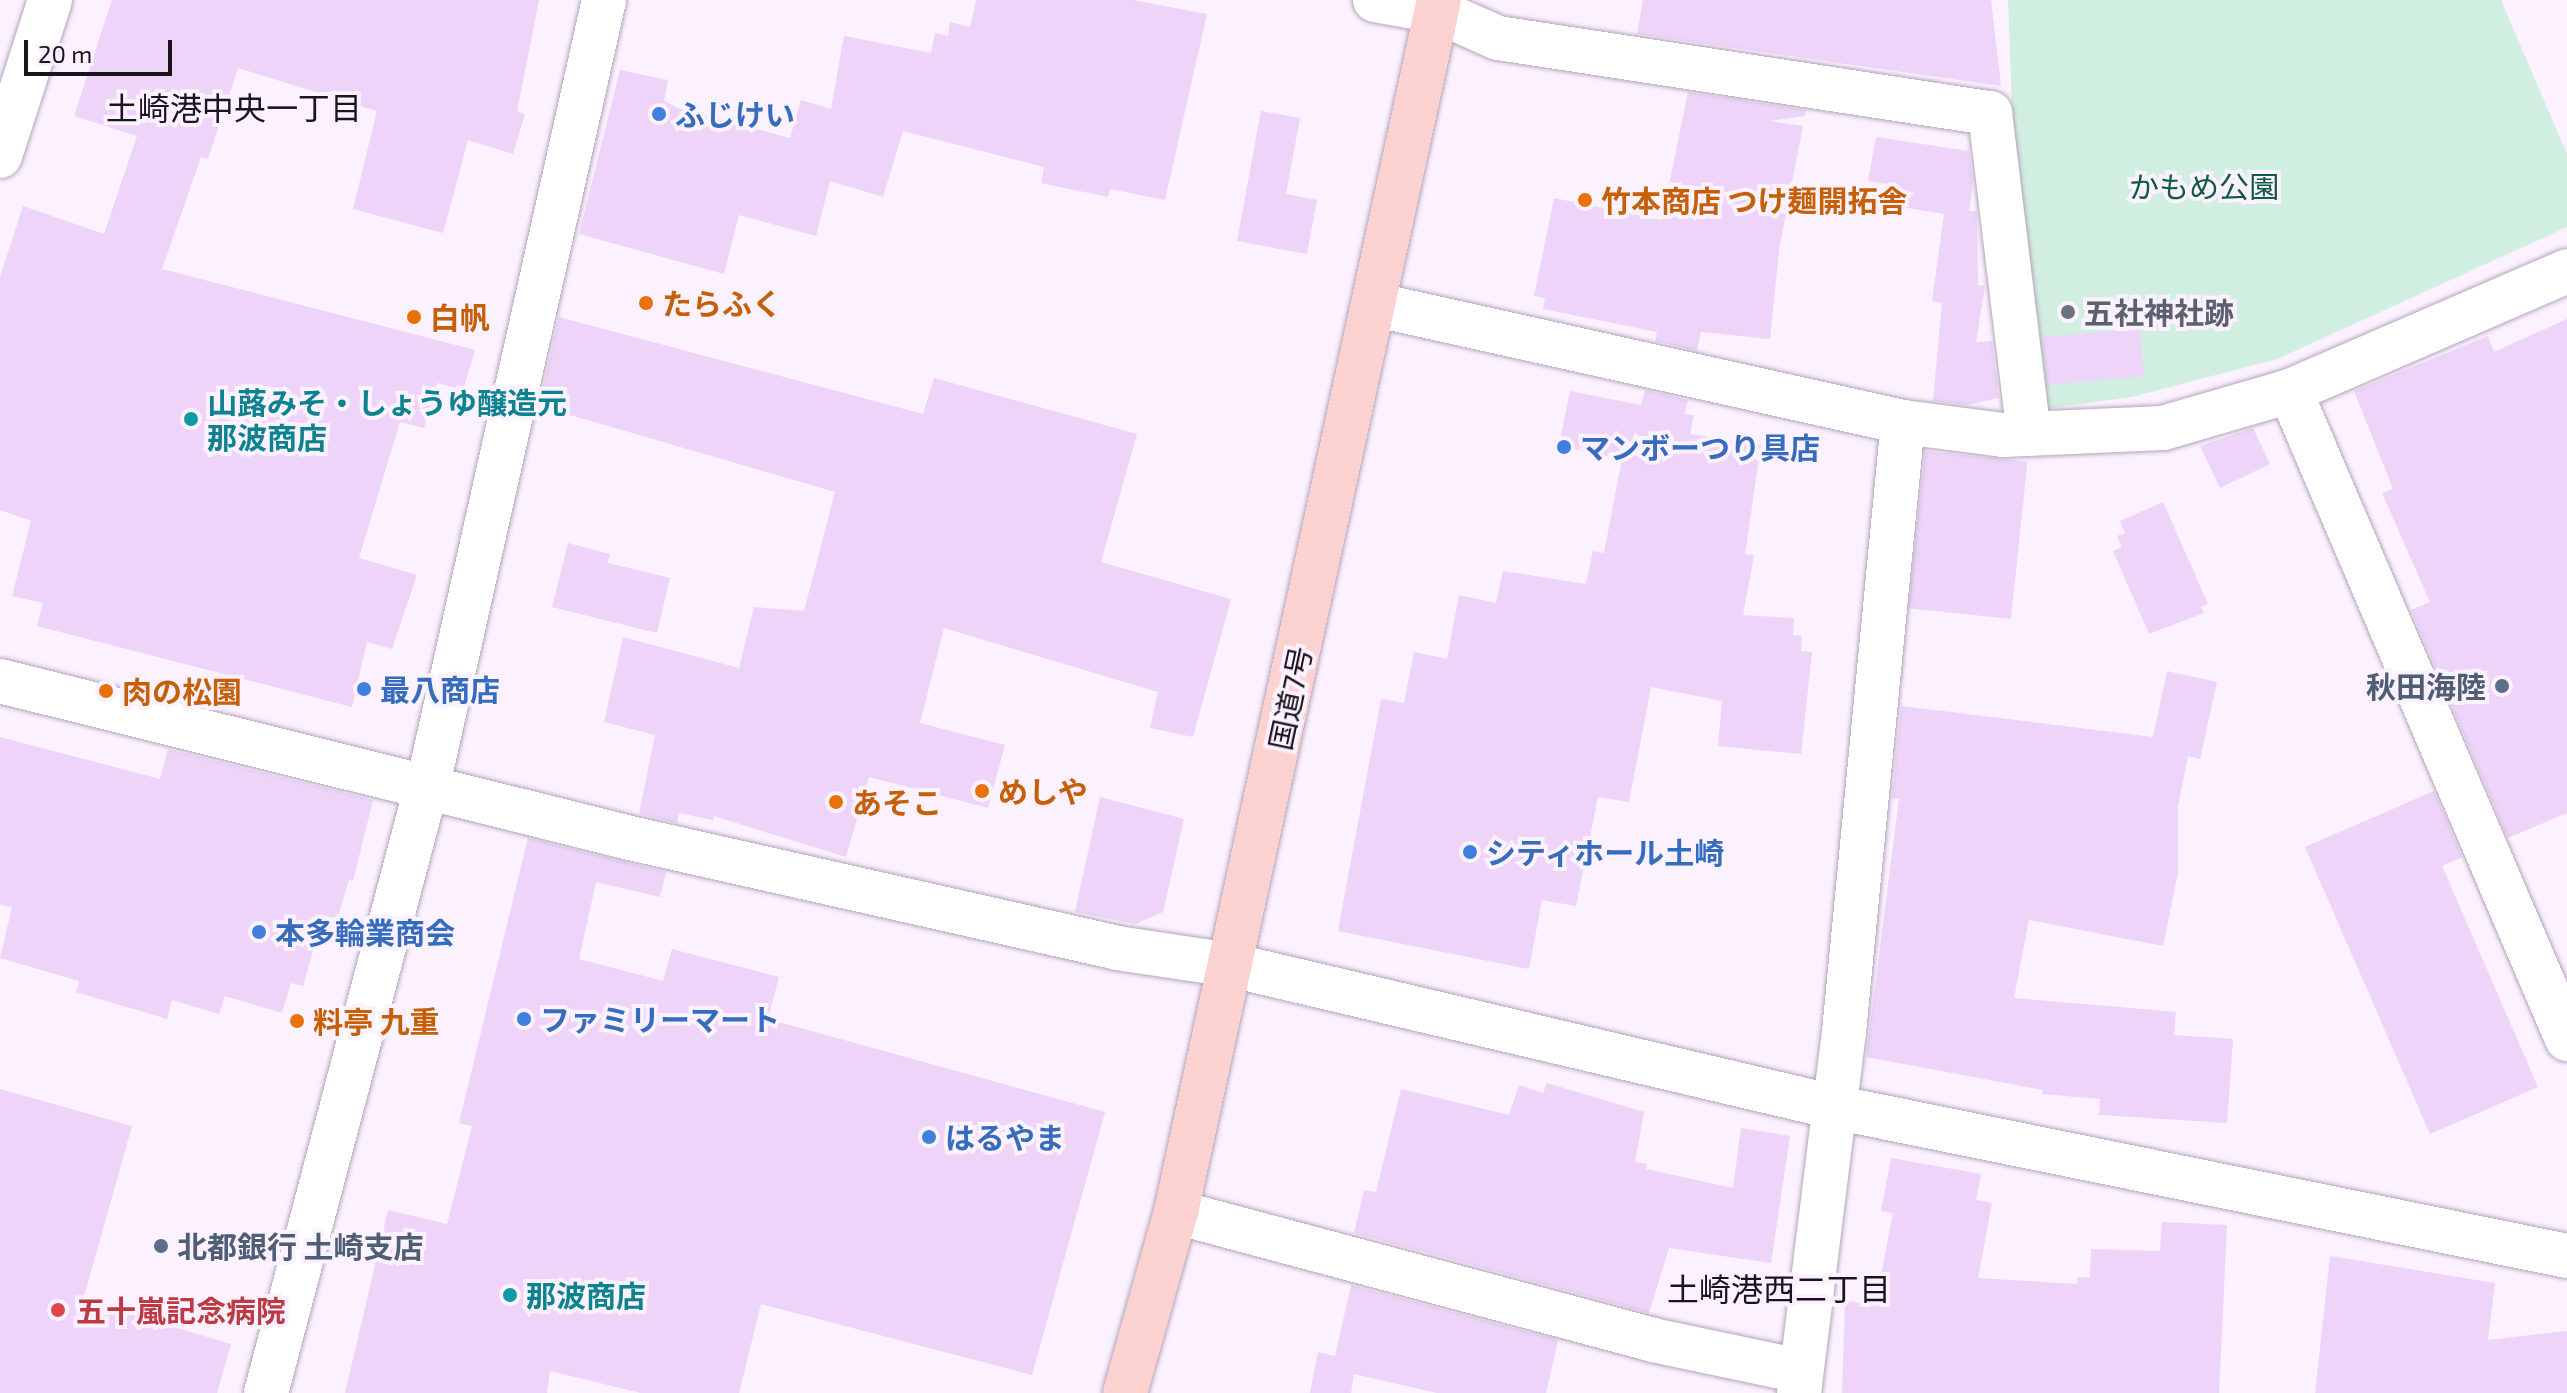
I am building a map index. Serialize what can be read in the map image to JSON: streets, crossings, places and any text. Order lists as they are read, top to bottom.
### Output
{
  "streets": {
    "highway": ["国道7号"]
  },
  "districts": ["土崎港中央一丁目", "土崎港西二丁目"],
  "parks": ["かもめ公園"],
  "places": [
    "ふじけい",
    "竹本商店 つけ麺開拓舎",
    "たらふく",
    "五社神社跡",
    "白帆",
    "山蕗みそ・しょうゆ醸造元 那波商店",
    "マンボーつり具店",
    "秋田海陸",
    "最八商店",
    "肉の松園",
    "めしや",
    "あそこ",
    "シティホール土崎",
    "本多輪業商会",
    "ファミリーマート",
    "料亭 九重",
    "はるやま",
    "北都銀行 土崎支店",
    "那波商店",
    "五十嵐記念病院"
  ],
  "scale_bar": "20 m"
}
